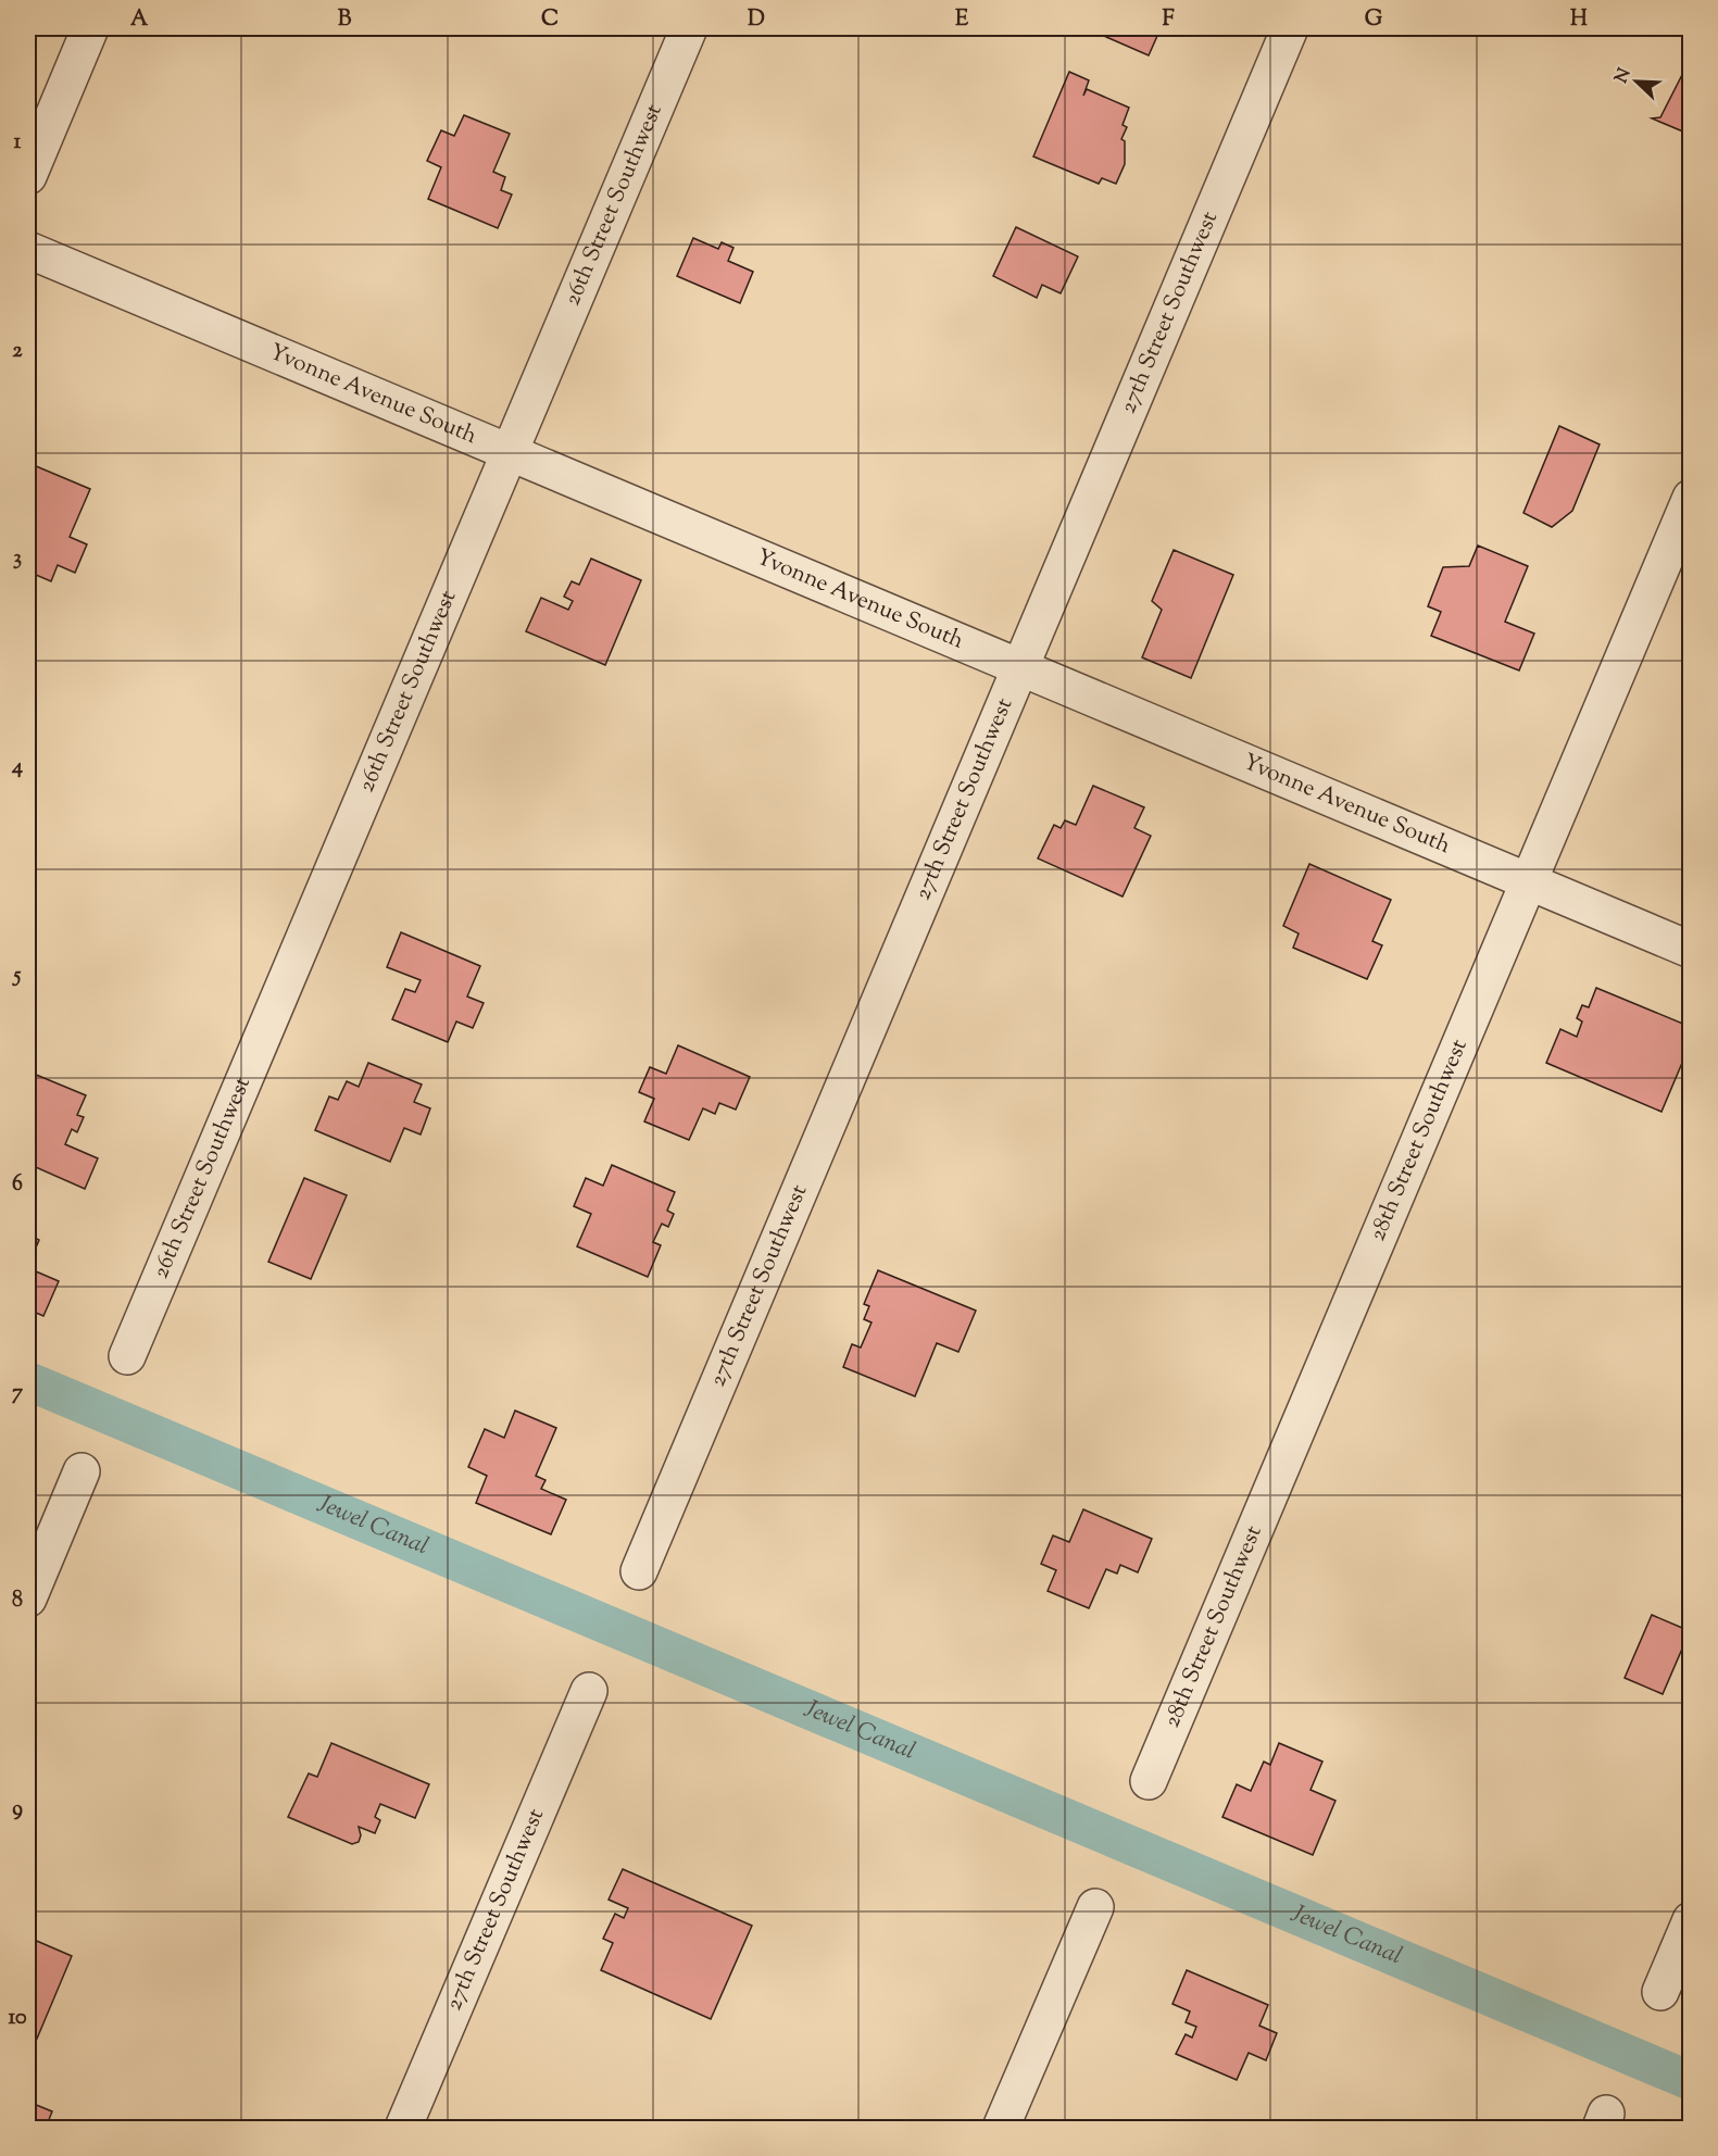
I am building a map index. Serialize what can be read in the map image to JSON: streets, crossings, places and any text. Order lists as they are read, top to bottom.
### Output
{
  "streets": {
    "street": [
      "26th Street Southwest",
      "27th Street Southwest",
      "Yvonne Avenue South",
      "28th Street Southwest"
    ]
  },
  "crossings": [
    ["26th Street Southwest", "Yvonne Avenue South"],
    ["27th Street Southwest", "Yvonne Avenue South"],
    ["Yvonne Avenue South", "28th Street Southwest"]
  ],
  "water": ["Jewel Canal"],
  "north": "top left",
  "grid": {
    "columns": [
      "A",
      "B",
      "C",
      "D",
      "E",
      "F",
      "G",
      "H"
    ],
    "rows": [
      "1",
      "2",
      "3",
      "4",
      "5",
      "6",
      "7",
      "8",
      "9",
      "10"
    ]
  }
}
